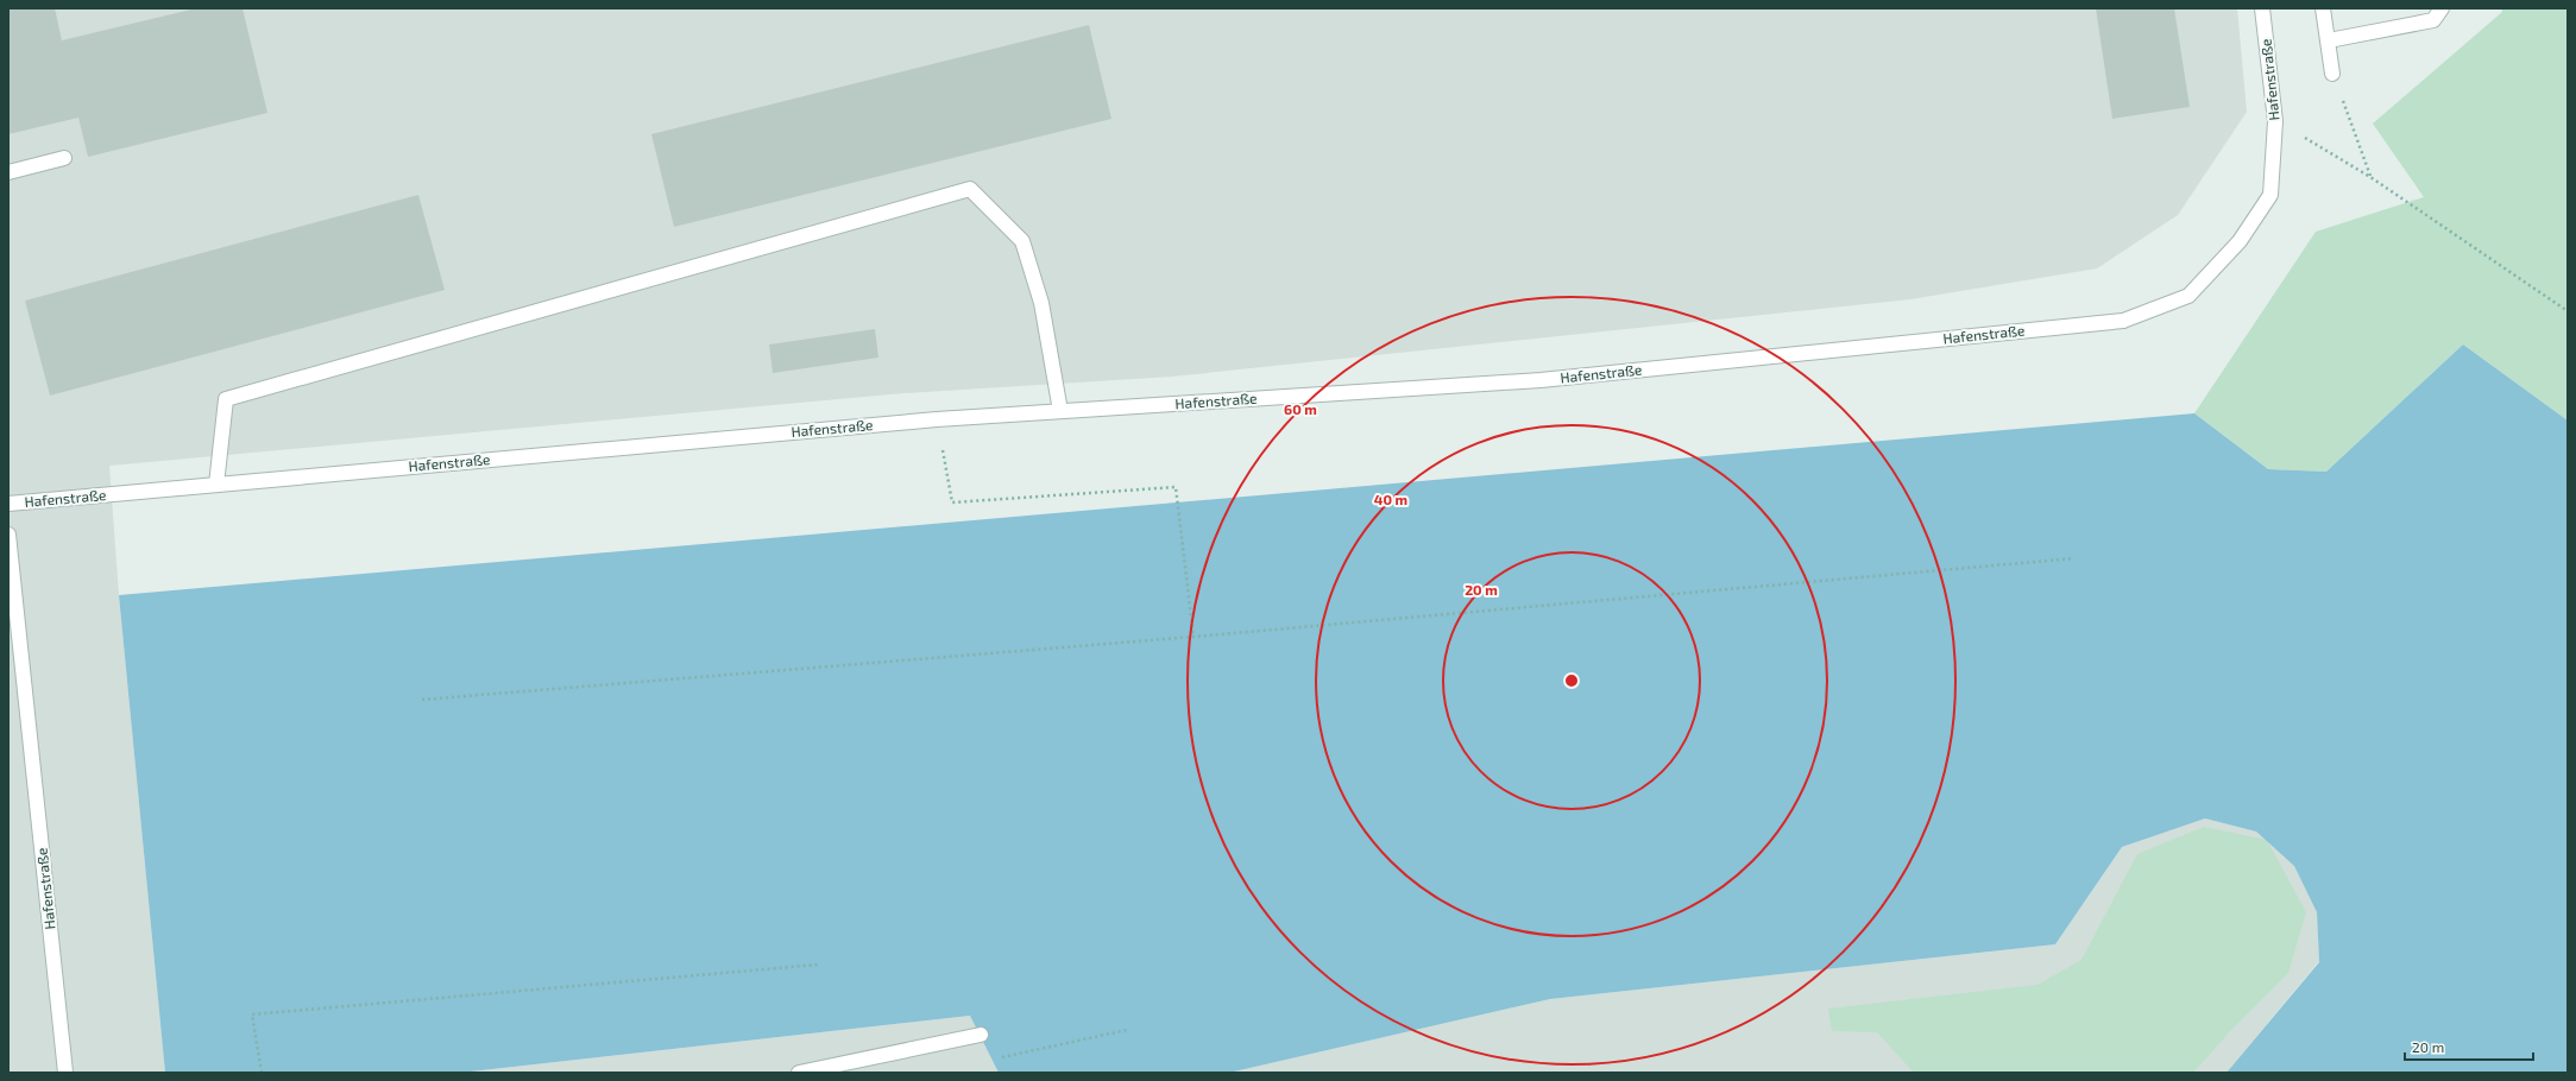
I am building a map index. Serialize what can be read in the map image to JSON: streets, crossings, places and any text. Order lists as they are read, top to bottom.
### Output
{
  "streets": {
    "street": ["Hafenstraße"]
  },
  "scale_bar": "20 m",
  "rings": ["60 m", "40 m", "20 m"]
}
